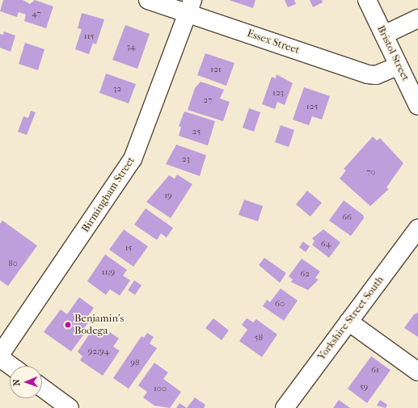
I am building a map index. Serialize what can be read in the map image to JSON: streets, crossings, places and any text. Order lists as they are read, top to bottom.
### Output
{
  "streets": {
    "street": [
      "Essex Street",
      "Bristol Street",
      "Birmingham Street",
      "Yorkshire Street South"
    ]
  },
  "crossings": [
    ["Essex Street", "Bristol Street"],
    ["Essex Street", "Birmingham Street"]
  ],
  "places": ["Benjamin's Bodega"],
  "house_numbers": [
    "47",
    "115",
    "34",
    "121",
    "32",
    "123",
    "27",
    "125",
    "25",
    "23",
    "70",
    "19",
    "66",
    "64",
    "15",
    "80",
    "11;9",
    "62",
    "60",
    "58",
    "92;94",
    "98",
    "61",
    "59",
    "100"
  ],
  "north": "left"
}
